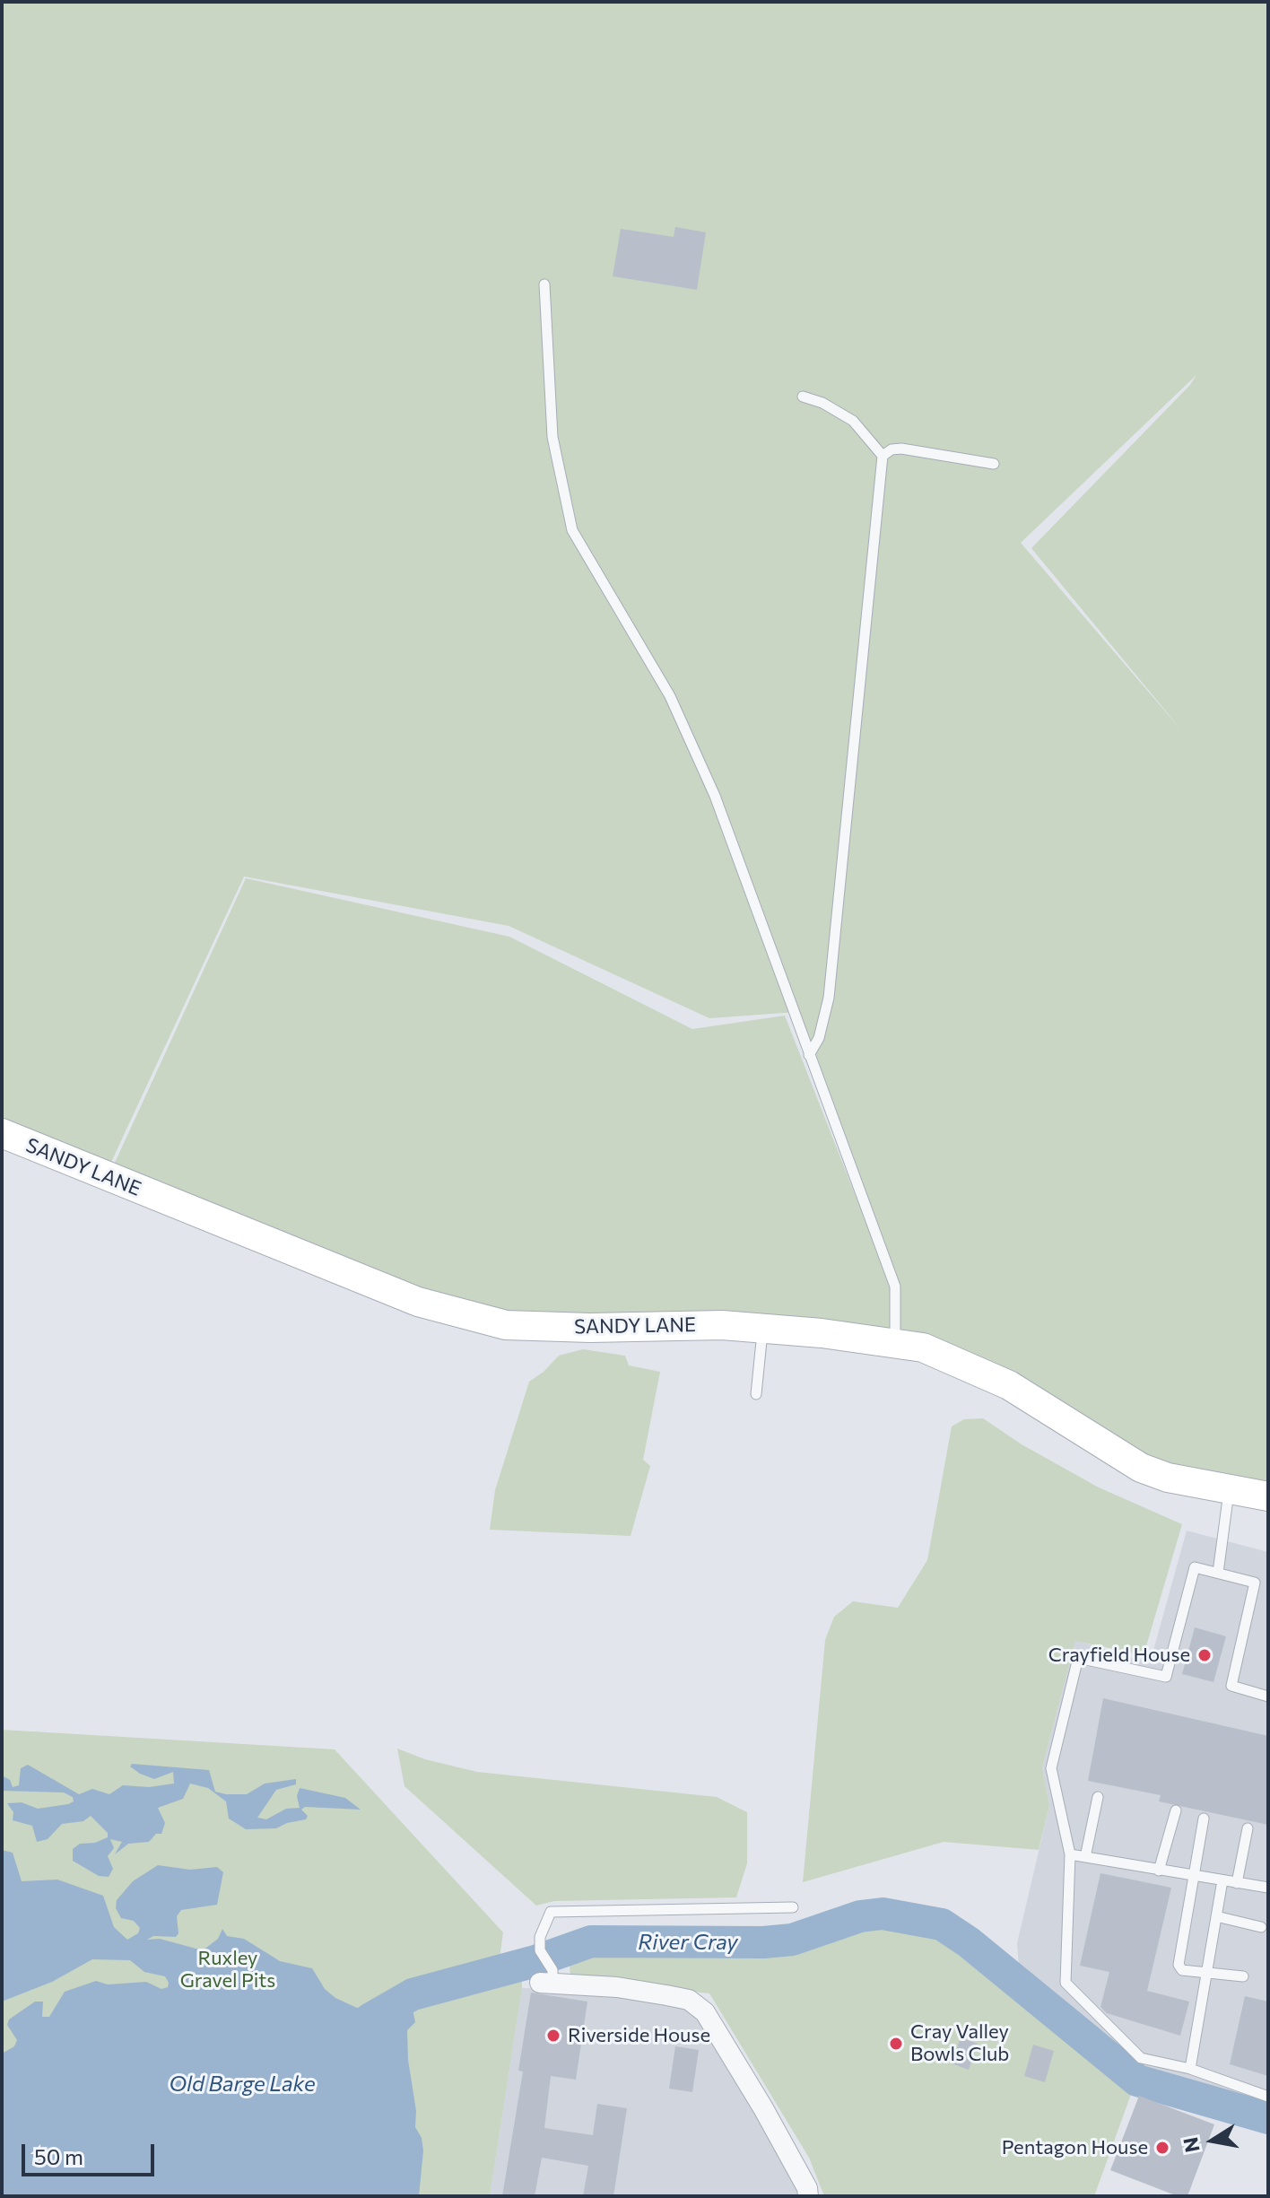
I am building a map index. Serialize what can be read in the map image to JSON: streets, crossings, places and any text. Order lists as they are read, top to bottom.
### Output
{
  "streets": {
    "street": ["SANDY LANE"]
  },
  "water": ["River Cray", "Old Barge Lake"],
  "parks": ["Ruxley Gravel Pits"],
  "places": [
    "Crayfield House",
    "Riverside House",
    "Cray Valley Bowls Club",
    "Pentagon House"
  ],
  "scale_bar": "50 m",
  "north": "left"
}
